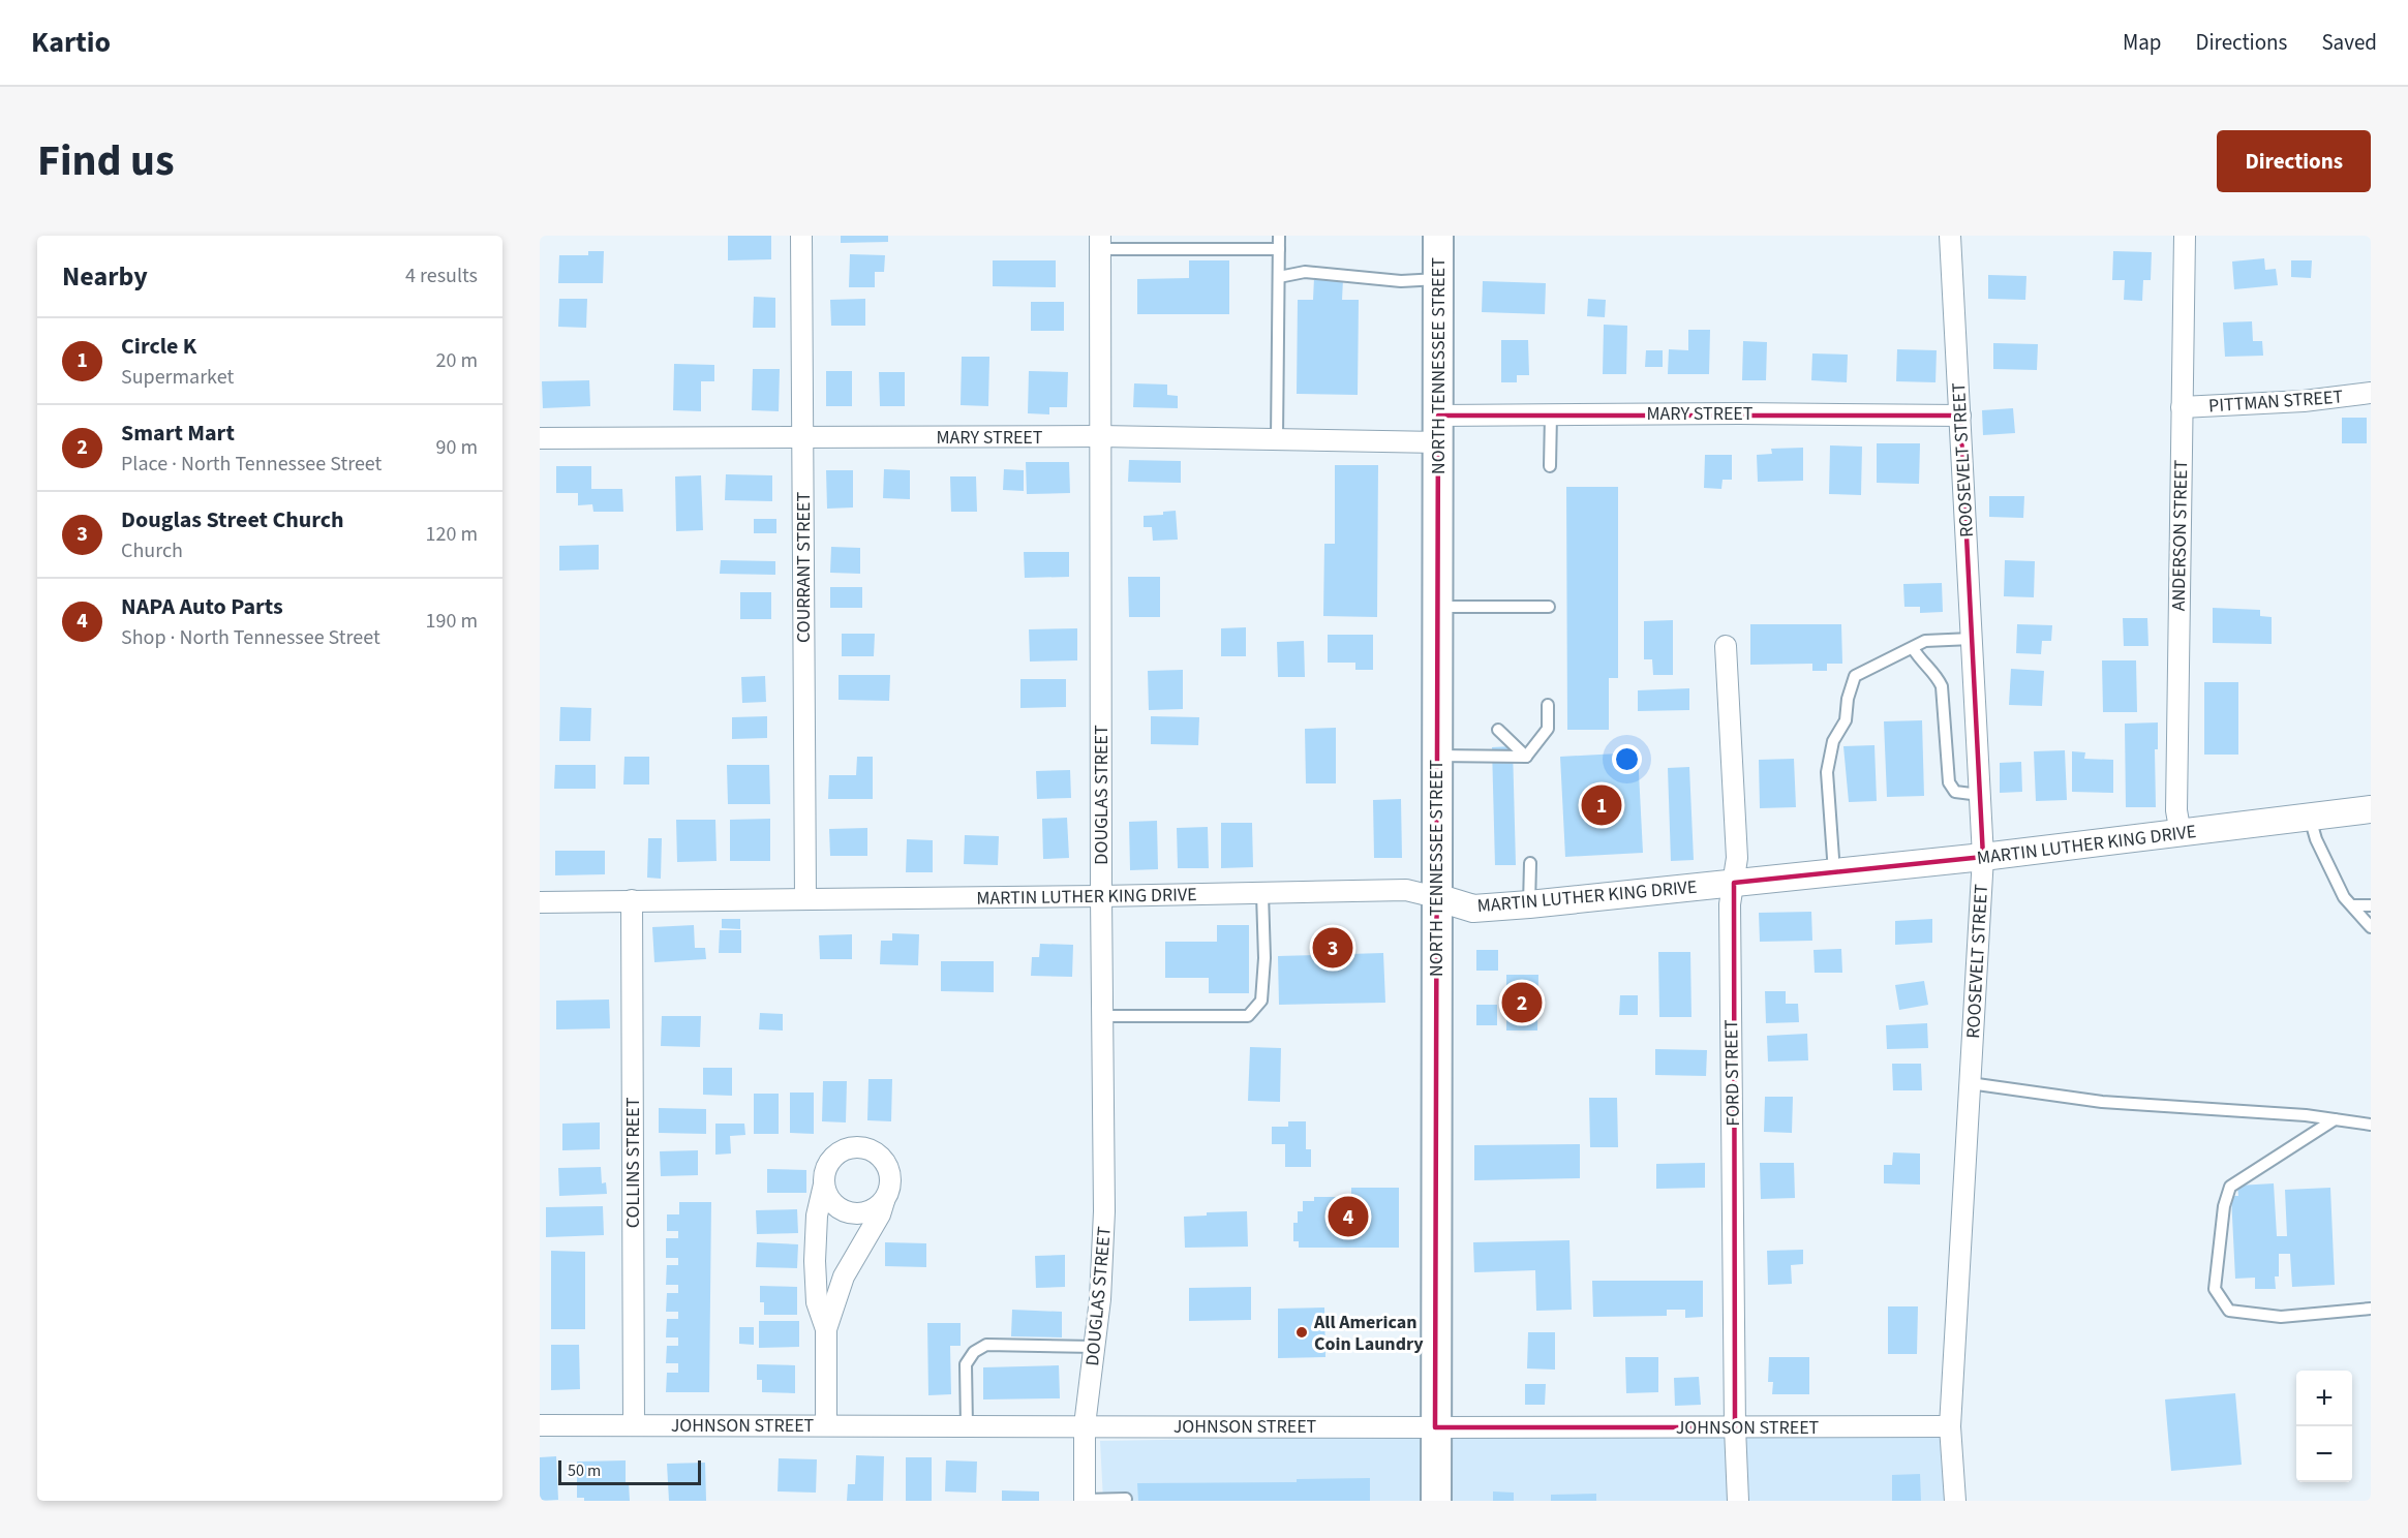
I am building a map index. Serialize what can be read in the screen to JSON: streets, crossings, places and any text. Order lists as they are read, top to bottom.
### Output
{
  "streets": {
    "main road": ["NORTH TENNESSEE STREET"],
    "street": [
      "PITTMAN STREET",
      "MARY STREET",
      "ROOSEVELT STREET",
      "ANDERSON STREET",
      "COURRANT STREET",
      "DOUGLAS STREET",
      "MARTIN LUTHER KING DRIVE",
      "FORD STREET",
      "COLLINS STREET",
      "JOHNSON STREET"
    ]
  },
  "crossings": [
    ["NORTH TENNESSEE STREET", "MARY STREET"],
    ["NORTH TENNESSEE STREET", "MARTIN LUTHER KING DRIVE"],
    ["NORTH TENNESSEE STREET", "JOHNSON STREET"],
    ["PITTMAN STREET", "ANDERSON STREET"],
    ["MARY STREET", "ROOSEVELT STREET"],
    ["MARY STREET", "COURRANT STREET"],
    ["MARY STREET", "DOUGLAS STREET"],
    ["ROOSEVELT STREET", "MARTIN LUTHER KING DRIVE"],
    ["ROOSEVELT STREET", "JOHNSON STREET"],
    ["ANDERSON STREET", "MARTIN LUTHER KING DRIVE"],
    ["COURRANT STREET", "MARTIN LUTHER KING DRIVE"],
    ["DOUGLAS STREET", "MARTIN LUTHER KING DRIVE"],
    ["DOUGLAS STREET", "JOHNSON STREET"],
    ["MARTIN LUTHER KING DRIVE", "FORD STREET"],
    ["MARTIN LUTHER KING DRIVE", "COLLINS STREET"],
    ["FORD STREET", "JOHNSON STREET"],
    ["COLLINS STREET", "JOHNSON STREET"]
  ],
  "places": ["All American Coin Laundry"],
  "scale_bar": "50 m",
  "page": {
    "header": "Kartio",
    "nav": ["Map", "Directions", "Saved"],
    "title": "Find us",
    "buttons": "Directions",
    "heading": ["Nearby", "4 results"],
    "list": [
      {
        "mark": "1",
        "name": "Circle K",
        "note": "Supermarket",
        "value": "20 m"
      },
      {
        "mark": "2",
        "name": "Smart Mart",
        "note": "Place · North Tennessee Street",
        "value": "90 m"
      },
      {
        "mark": "3",
        "name": "Douglas Street Church",
        "note": "Church",
        "value": "120 m"
      },
      {
        "mark": "4",
        "name": "NAPA Auto Parts",
        "note": "Shop · North Tennessee Street",
        "value": "190 m"
      }
    ],
    "pins": [
      "1",
      "3",
      "2",
      "4"
    ],
    "map_buttons": ["+", "−"],
    "scale": "50 m"
  }
}
